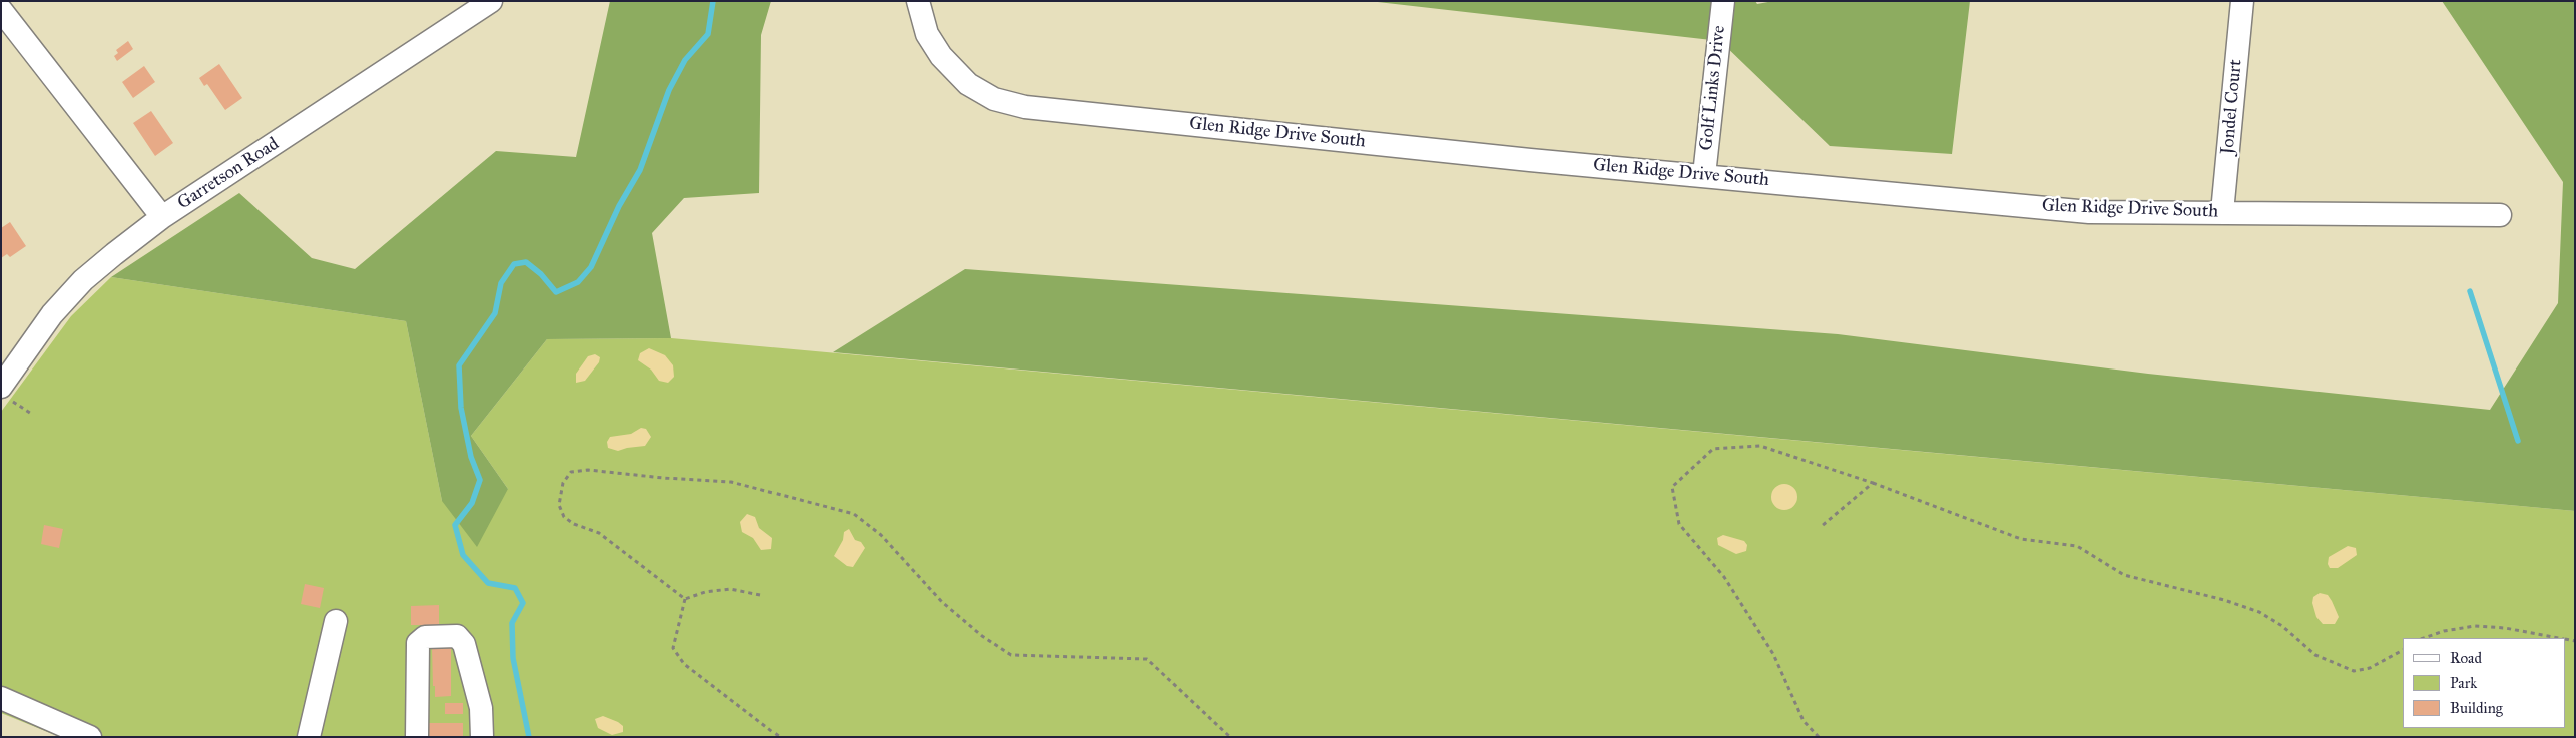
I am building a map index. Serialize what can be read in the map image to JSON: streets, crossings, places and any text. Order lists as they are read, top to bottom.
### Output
{
  "streets": {
    "street": [
      "Golf Links Drive",
      "Jondel Court",
      "Glen Ridge Drive South",
      "Garretson Road"
    ]
  },
  "crossings": [
    ["Golf Links Drive", "Glen Ridge Drive South"],
    ["Jondel Court", "Glen Ridge Drive South"]
  ],
  "legend": ["Road", "Park", "Building"]
}
